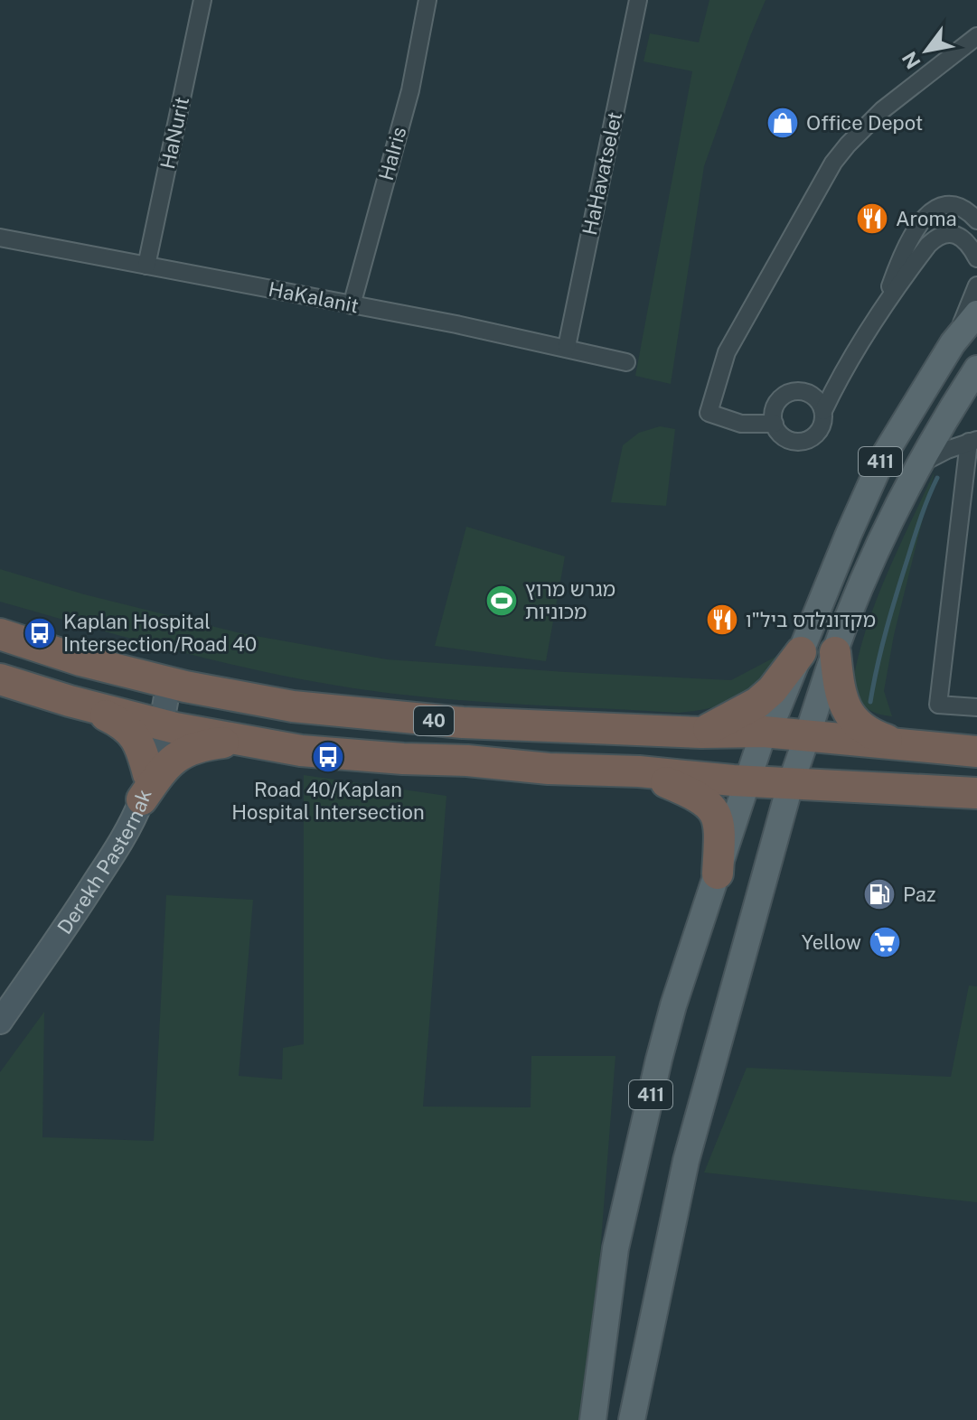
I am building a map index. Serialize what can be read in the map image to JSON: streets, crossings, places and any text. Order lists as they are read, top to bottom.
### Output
{
  "streets": {
    "highway": ["40"],
    "main road": ["411"],
    "street": [
      "HaNurit",
      "HaIris",
      "HaHavatselet",
      "HaKalanit",
      "Derekh Pasternak"
    ]
  },
  "crossings": [
    ["HaNurit", "HaKalanit"],
    ["HaIris", "HaKalanit"],
    ["HaHavatselet", "HaKalanit"],
    ["411", "40"],
    ["40", "Derekh Pasternak"]
  ],
  "places": {
    "shop": ["Office Depot"],
    "restaurant": ["Aroma", "מקדונלדס ביל\"ו"],
    "sports": ["מגרש מרוץ מכוניות"],
    "bus stop": ["Kaplan Hospital Intersection/Road 40", "Road 40/Kaplan Hospital Intersection"],
    "fuel station": ["Paz"],
    "supermarket": ["Yellow"]
  },
  "north": "bottom left"
}
